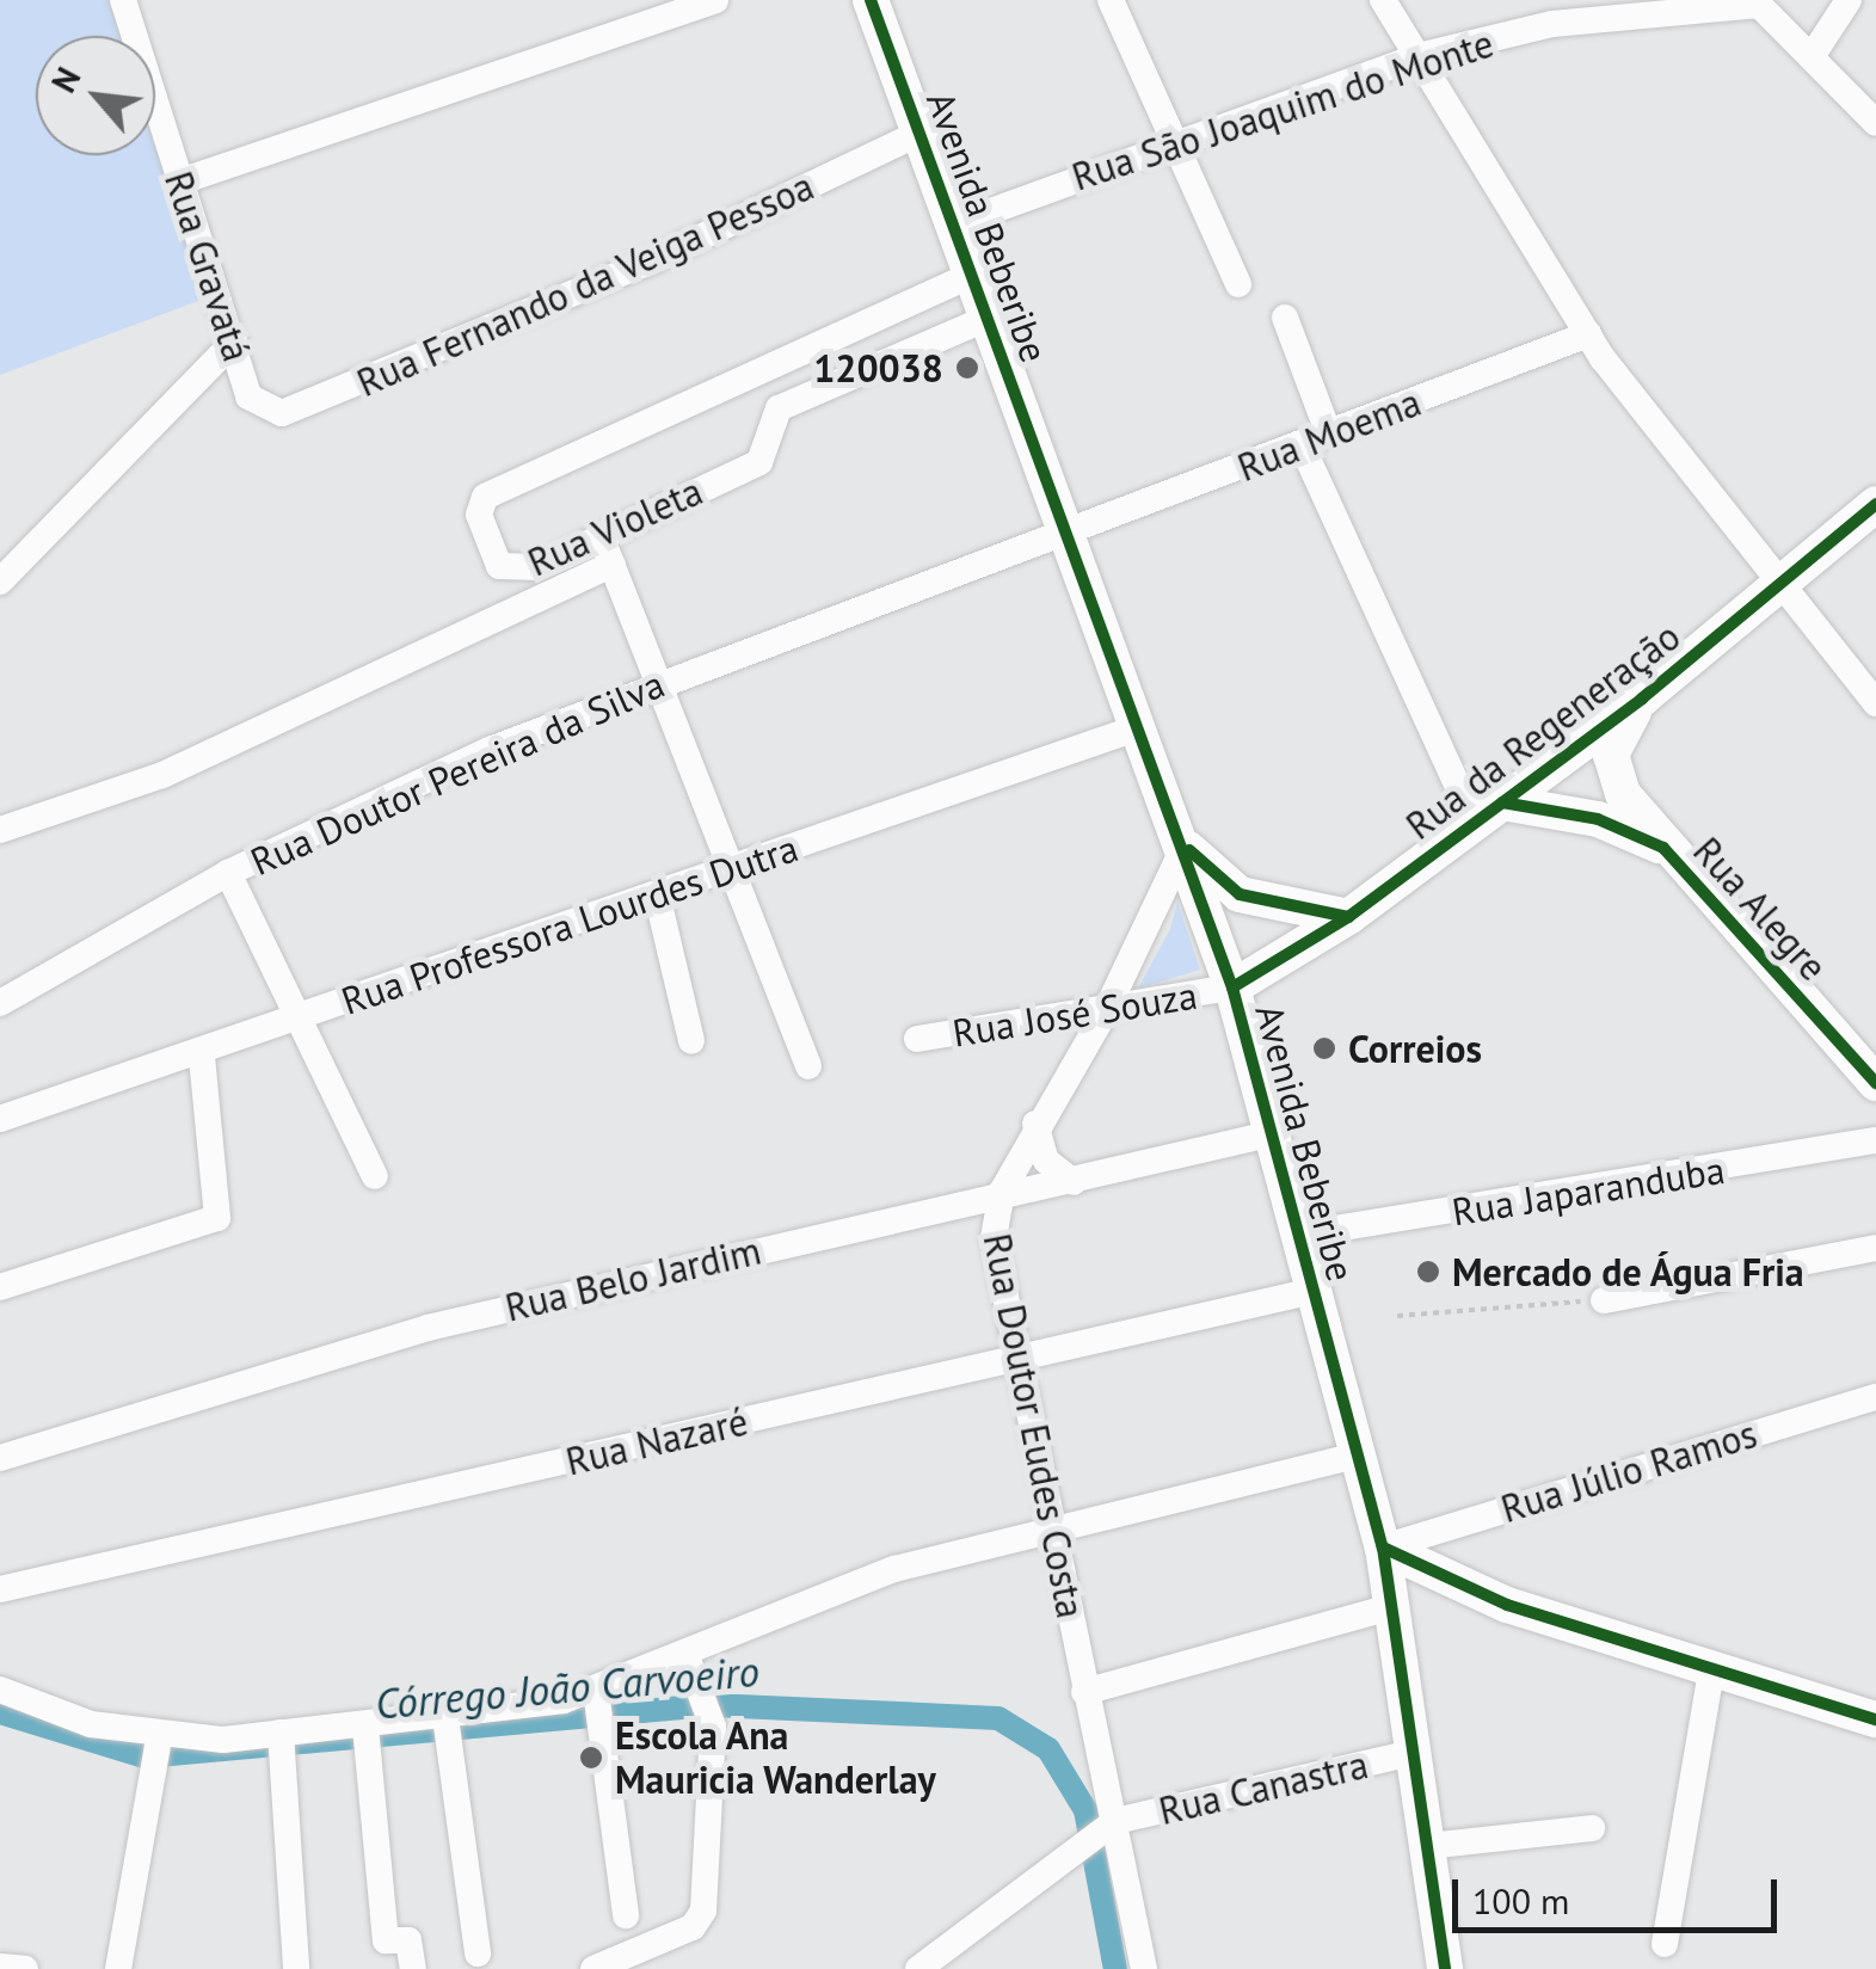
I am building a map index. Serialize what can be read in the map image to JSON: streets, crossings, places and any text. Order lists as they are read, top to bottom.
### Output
{
  "streets": {
    "main road": ["Avenida Beberibe", "Rua da Regeneração", "Rua Alegre"],
    "street": [
      "Rua São Joaquim do Monte",
      "Rua Gravatá",
      "Rua Fernando da Veiga Pessoa",
      "Rua Moema",
      "Rua Violeta",
      "Rua Doutor Pereira da Silva",
      "Rua Professora Lourdes Dutra",
      "Rua José Souza",
      "Rua Japaranduba",
      "Rua Belo Jardim",
      "Rua Doutor Eudes Costa",
      "Rua Nazaré",
      "Rua Júlio Ramos",
      "Rua Canastra"
    ]
  },
  "crossings": [
    ["Rua São Joaquim do Monte", "Avenida Beberibe"],
    ["Avenida Beberibe", "Rua Fernando da Veiga Pessoa"],
    ["Avenida Beberibe", "Rua Moema"],
    ["Avenida Beberibe", "Rua Violeta"],
    ["Avenida Beberibe", "Rua da Regeneração"],
    ["Avenida Beberibe", "Rua Doutor Pereira da Silva"],
    ["Avenida Beberibe", "Rua Professora Lourdes Dutra"],
    ["Avenida Beberibe", "Rua José Souza"],
    ["Avenida Beberibe", "Rua Japaranduba"],
    ["Avenida Beberibe", "Rua Belo Jardim"],
    ["Avenida Beberibe", "Rua Doutor Eudes Costa"],
    ["Avenida Beberibe", "Rua Nazaré"],
    ["Avenida Beberibe", "Rua Júlio Ramos"],
    ["Avenida Beberibe", "Rua Canastra"],
    ["Rua Gravatá", "Rua Fernando da Veiga Pessoa"],
    ["Rua Moema", "Rua Doutor Pereira da Silva"],
    ["Rua Violeta", "Rua Doutor Pereira da Silva"],
    ["Rua Violeta", "Rua Professora Lourdes Dutra"],
    ["Rua da Regeneração", "Rua Alegre"],
    ["Rua da Regeneração", "Rua José Souza"],
    ["Rua José Souza", "Rua Doutor Eudes Costa"],
    ["Rua Belo Jardim", "Rua Doutor Eudes Costa"],
    ["Rua Doutor Eudes Costa", "Rua Nazaré"],
    ["Rua Doutor Eudes Costa", "Rua Canastra"]
  ],
  "water": ["Córrego João Carvoeiro"],
  "places": [
    "120038",
    "Correios",
    "Mercado de Água Fria",
    "Escola Ana Mauricia Wanderlay"
  ],
  "scale_bar": "100 m",
  "north": "top left"
}
